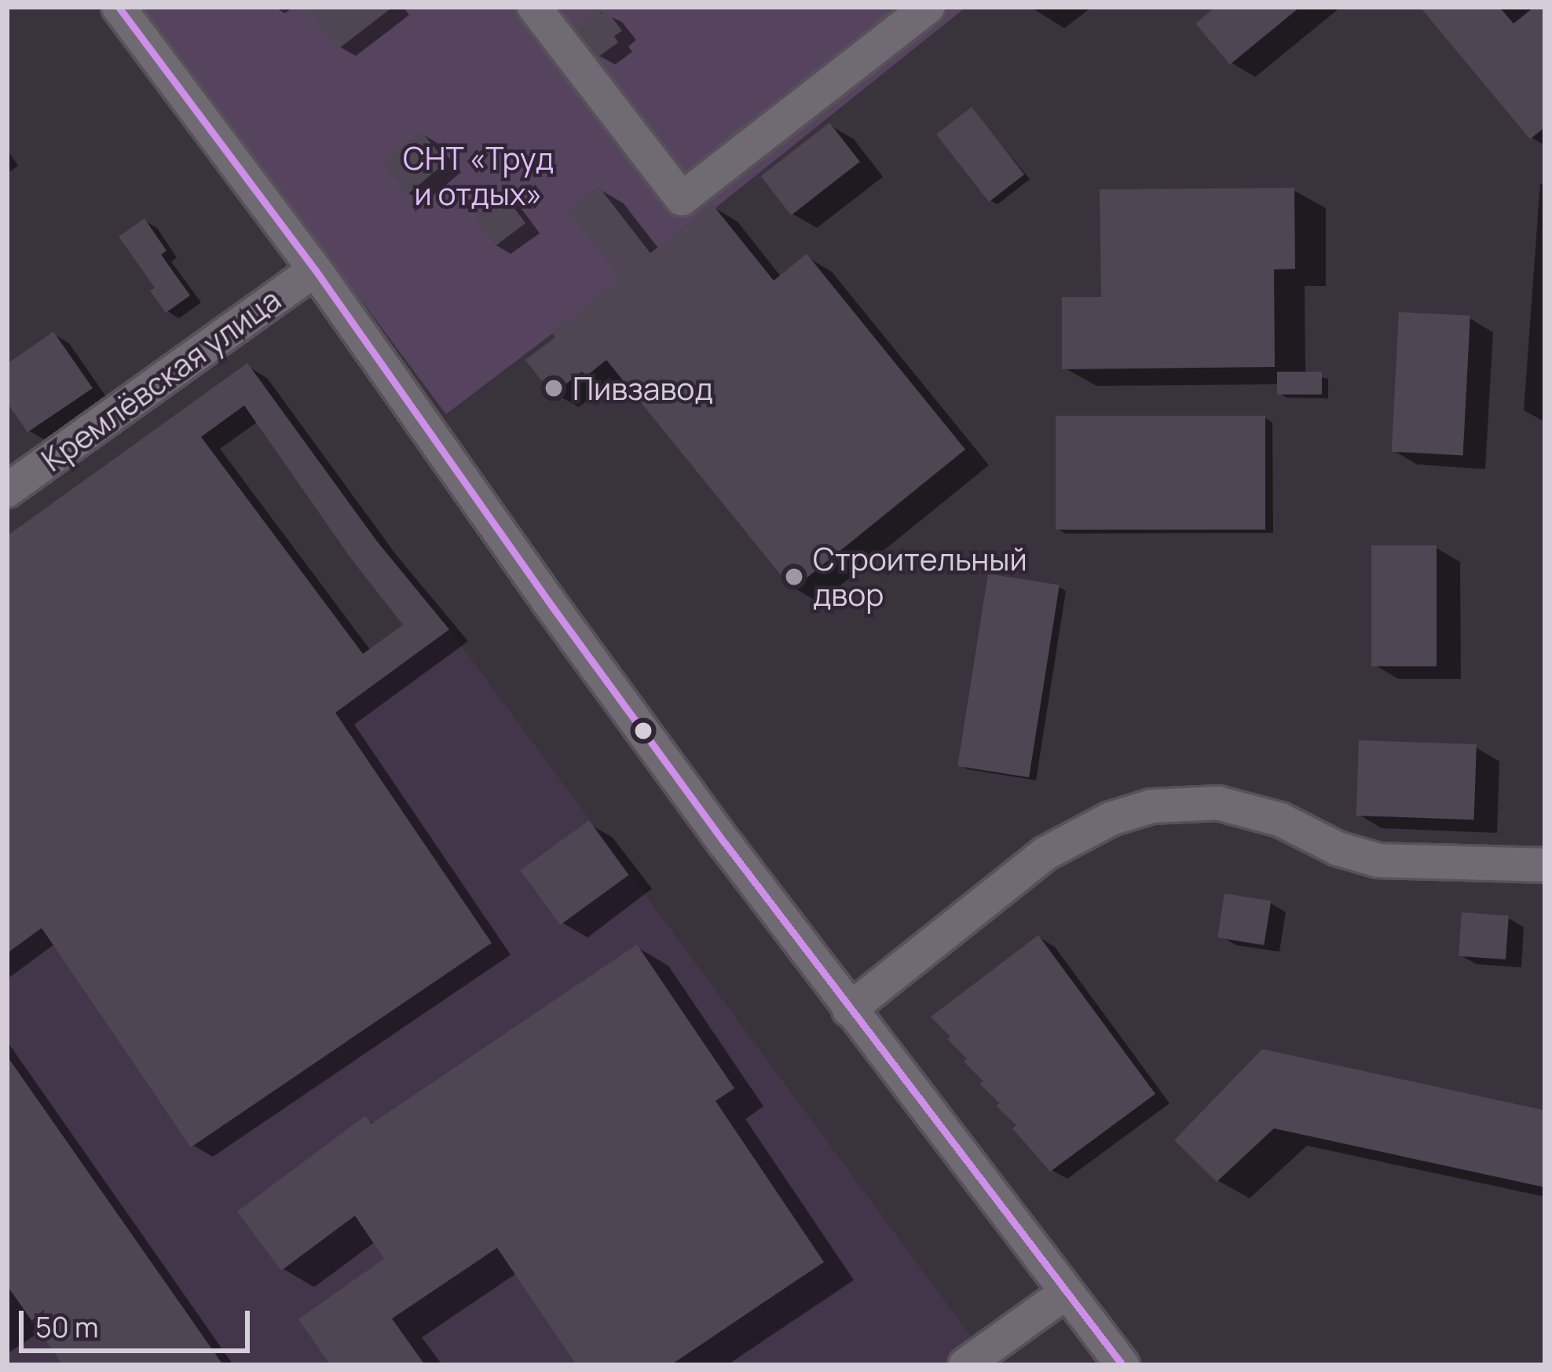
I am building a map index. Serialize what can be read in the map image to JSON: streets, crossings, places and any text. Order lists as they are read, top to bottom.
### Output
{
  "streets": {
    "street": ["Кремлёвская улица"]
  },
  "parks": ["СНТ «Труд и отдых»"],
  "places": ["Пивзавод", "Строительный двор"],
  "scale_bar": "50 m"
}
